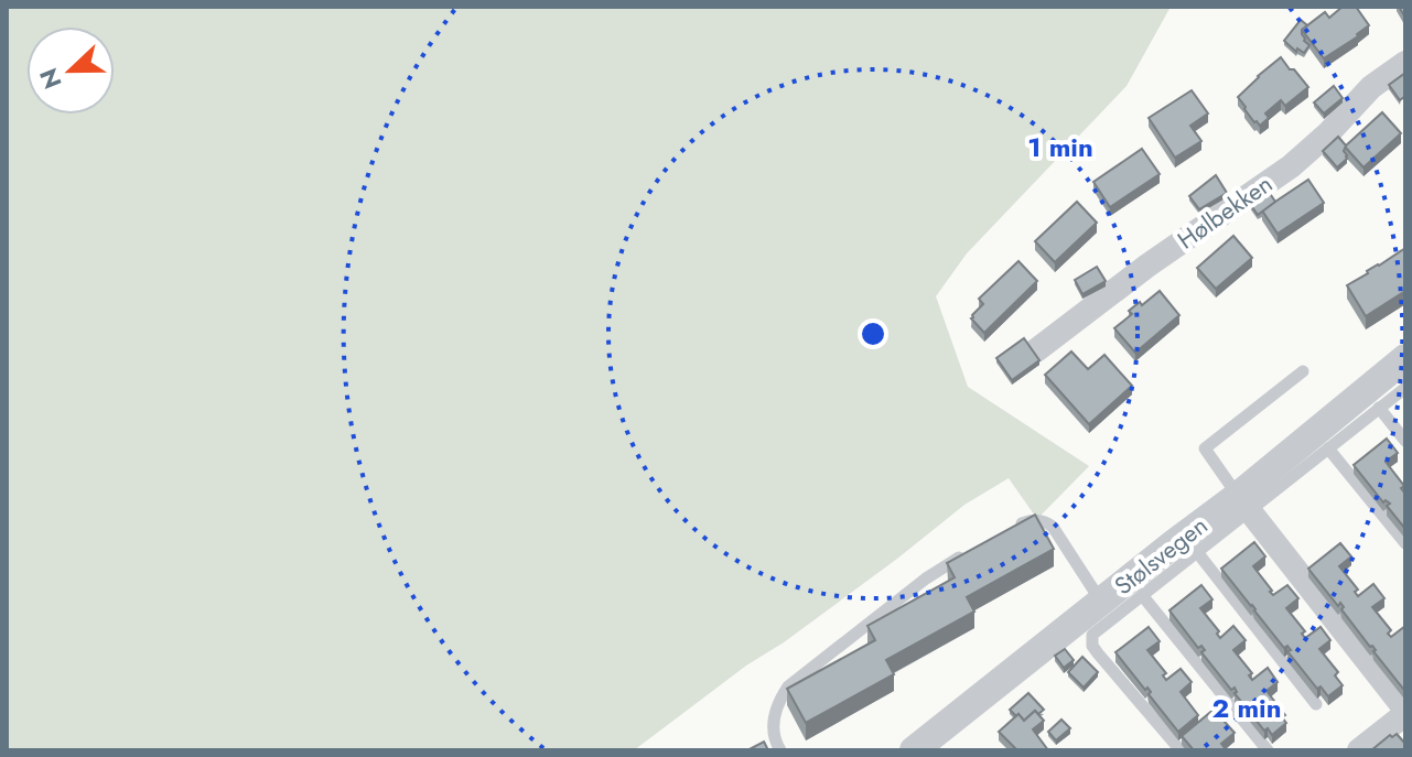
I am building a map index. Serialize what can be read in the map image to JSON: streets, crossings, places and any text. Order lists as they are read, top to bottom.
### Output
{
  "streets": {
    "street": ["Hølbekken", "Stølsvegen"]
  },
  "north": "left",
  "rings": ["1 min", "2 min"]
}
